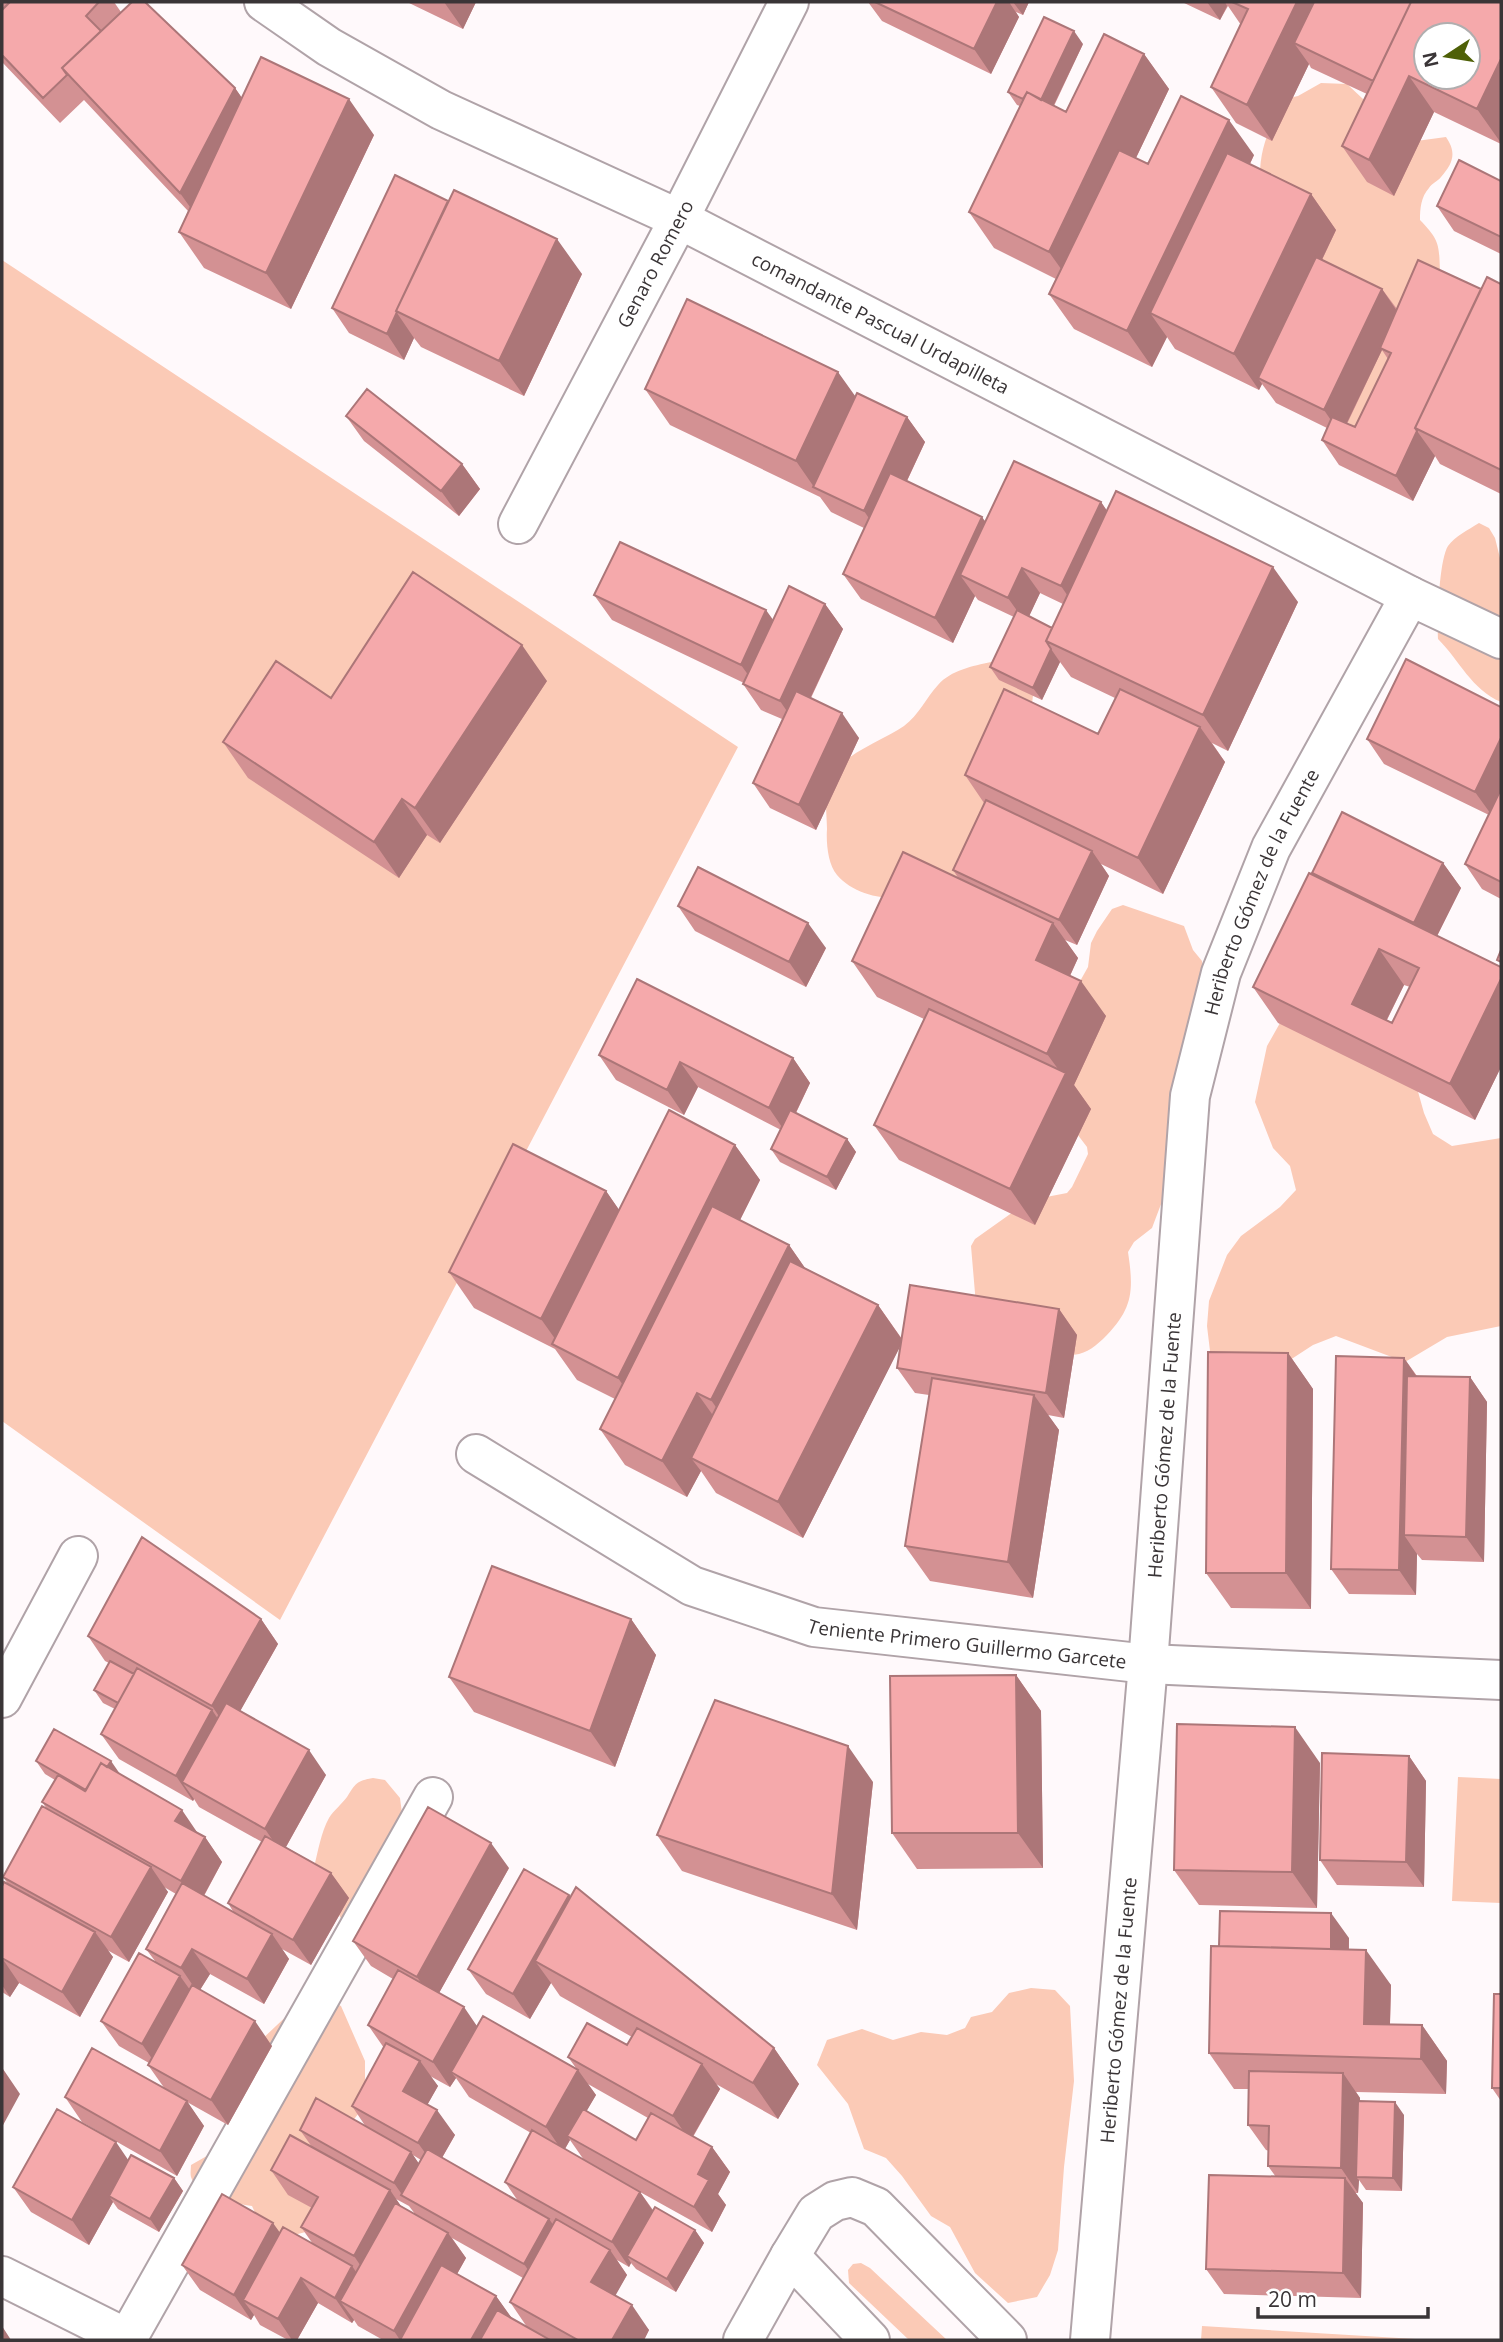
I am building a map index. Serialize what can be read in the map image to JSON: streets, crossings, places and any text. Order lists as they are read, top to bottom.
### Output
{
  "streets": {
    "street": [
      "Genaro Romero",
      "comandante Pascual Urdapilleta",
      "Heriberto Gómez de la Fuente",
      "Teniente Primero Guillermo Garcete"
    ]
  },
  "crossings": [
    ["Genaro Romero", "comandante Pascual Urdapilleta"],
    ["comandante Pascual Urdapilleta", "Heriberto Gómez de la Fuente"],
    ["Heriberto Gómez de la Fuente", "Teniente Primero Guillermo Garcete"]
  ],
  "scale_bar": "20 m",
  "north": "left"
}
